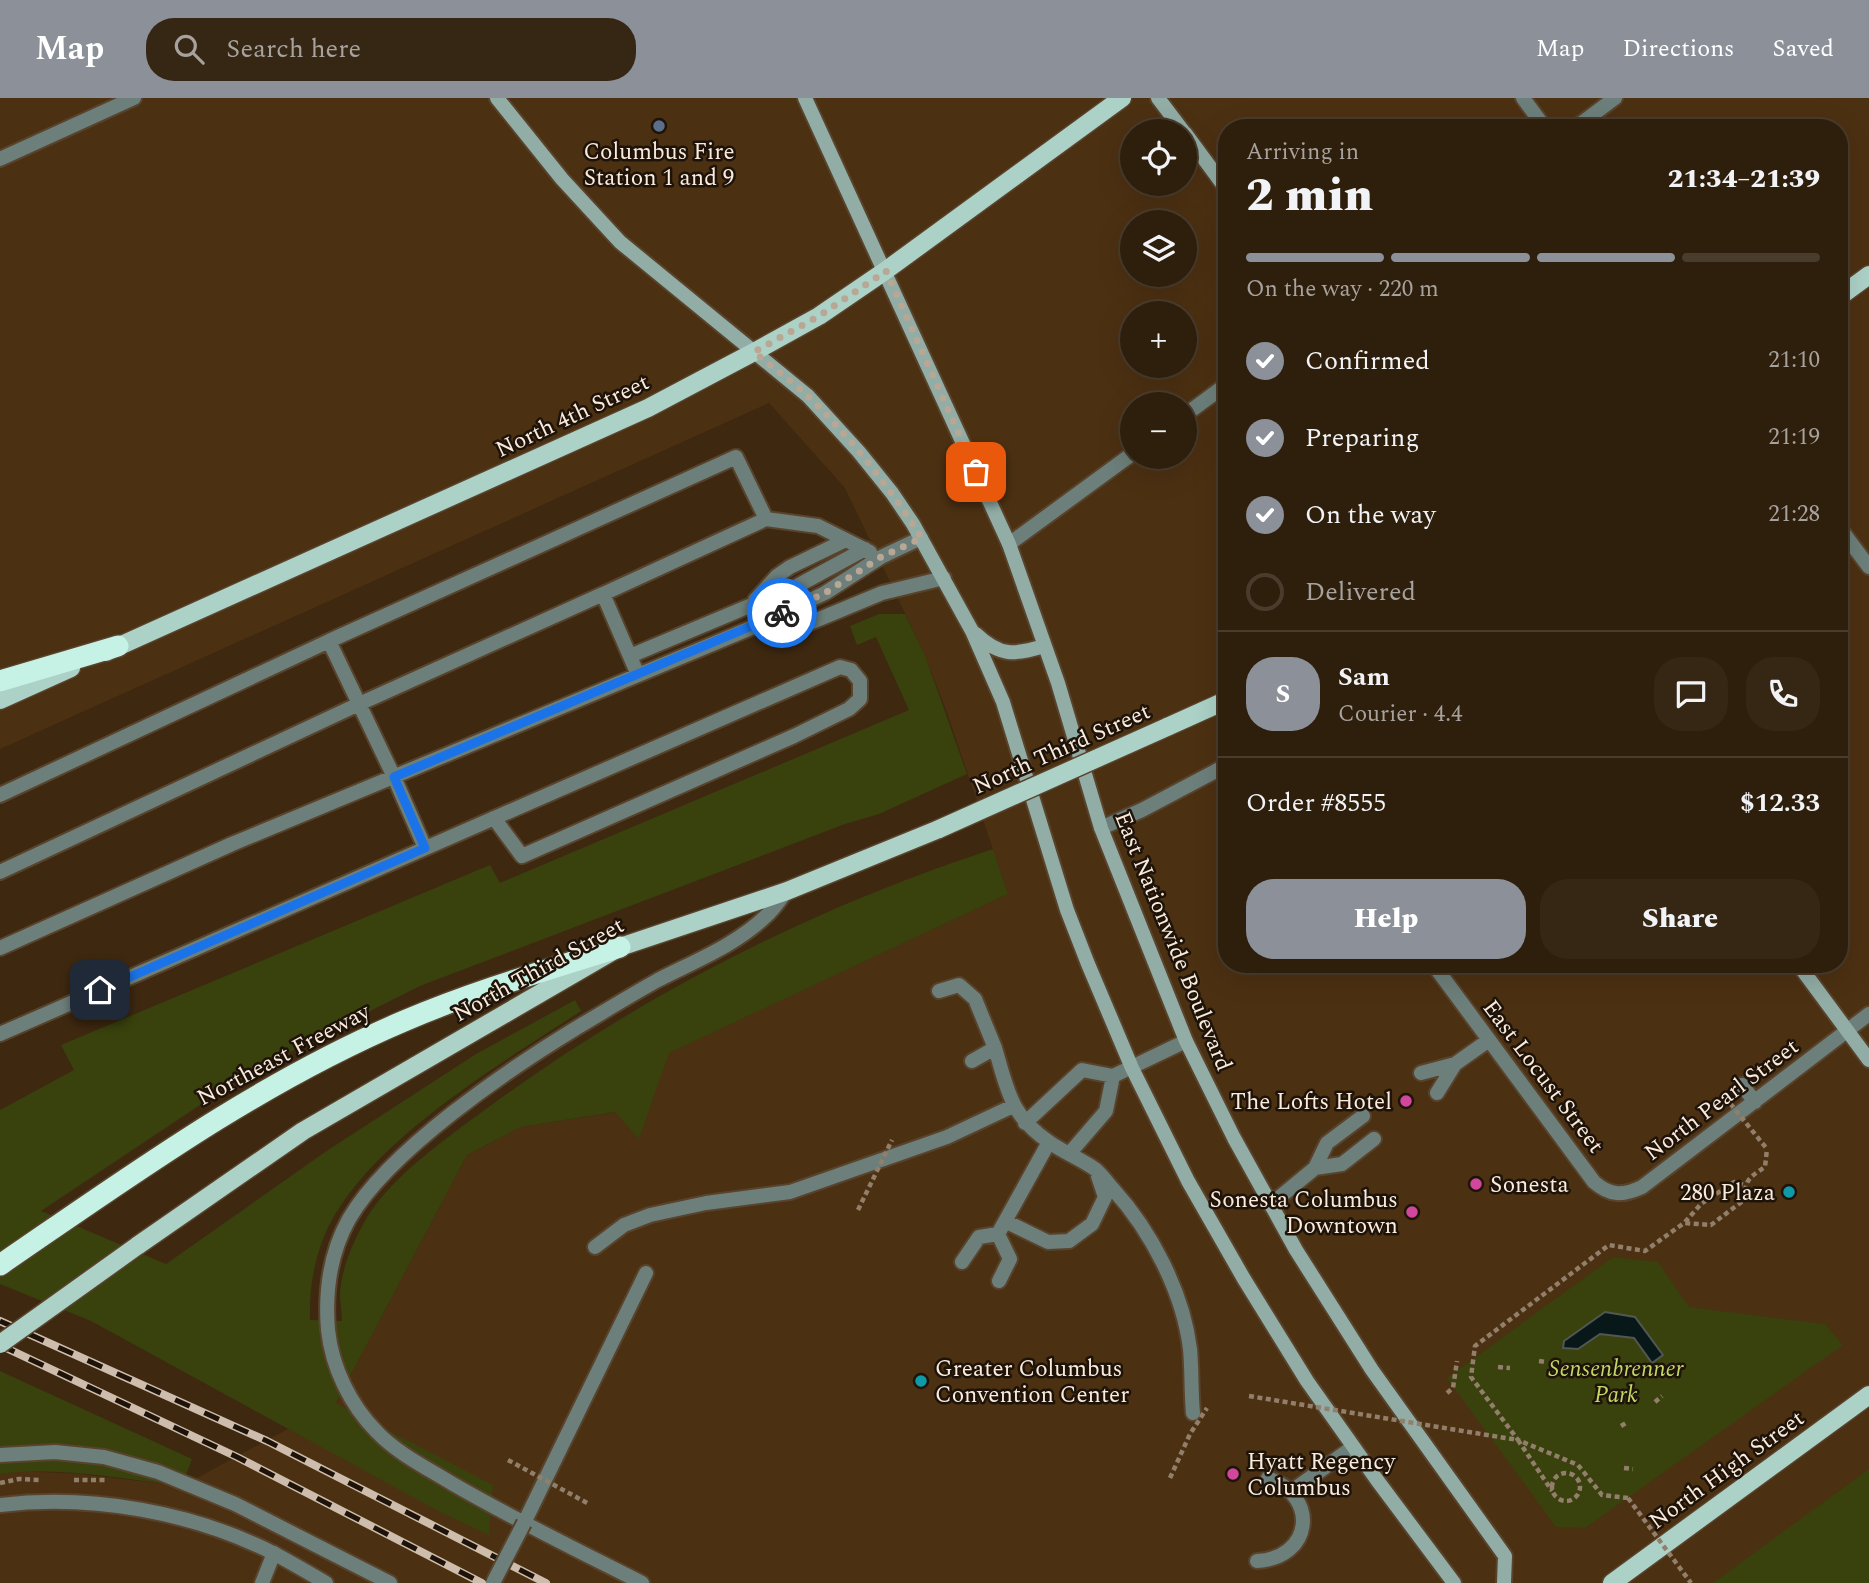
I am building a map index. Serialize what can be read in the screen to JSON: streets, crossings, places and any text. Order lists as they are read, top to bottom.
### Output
{
  "streets": {
    "highway": ["Northeast Freeway"],
    "main road": [
      "North 4th Street",
      "North Third Street",
      "East Nationwide Boulevard",
      "North High Street"
    ],
    "street": ["East Locust Street", "North Pearl Street"]
  },
  "crossings": [
    ["North 4th Street", "East Nationwide Boulevard"],
    ["North Third Street", "Northeast Freeway"],
    ["East Locust Street", "North Pearl Street"]
  ],
  "parks": ["Sensenbrenner Park"],
  "places": [
    "Columbus Fire Station 1 and 9",
    "The Lofts Hotel",
    "Sonesta",
    "280 Plaza",
    "Sonesta Columbus Downtown",
    "Greater Columbus Convention Center",
    "Hyatt Regency Columbus"
  ],
  "page": {
    "header": "Map",
    "search": "Search here",
    "nav": ["Map", "Directions", "Saved"],
    "map_buttons": ["+", "−"],
    "heading": ["2 min", "Arriving in", "21:34–21:39"],
    "panel": [
      "Sam",
      "Courier · 4.4",
      "Order #8555",
      "$12.33"
    ],
    "bar": "On the way · 220 m",
    "list": [
      ["Confirmed", "21:10"],
      ["Preparing", "21:19"],
      ["On the way", "21:28"],
      "Delivered"
    ],
    "round": "S",
    "buttons": ["Help", "Share"]
  }
}
